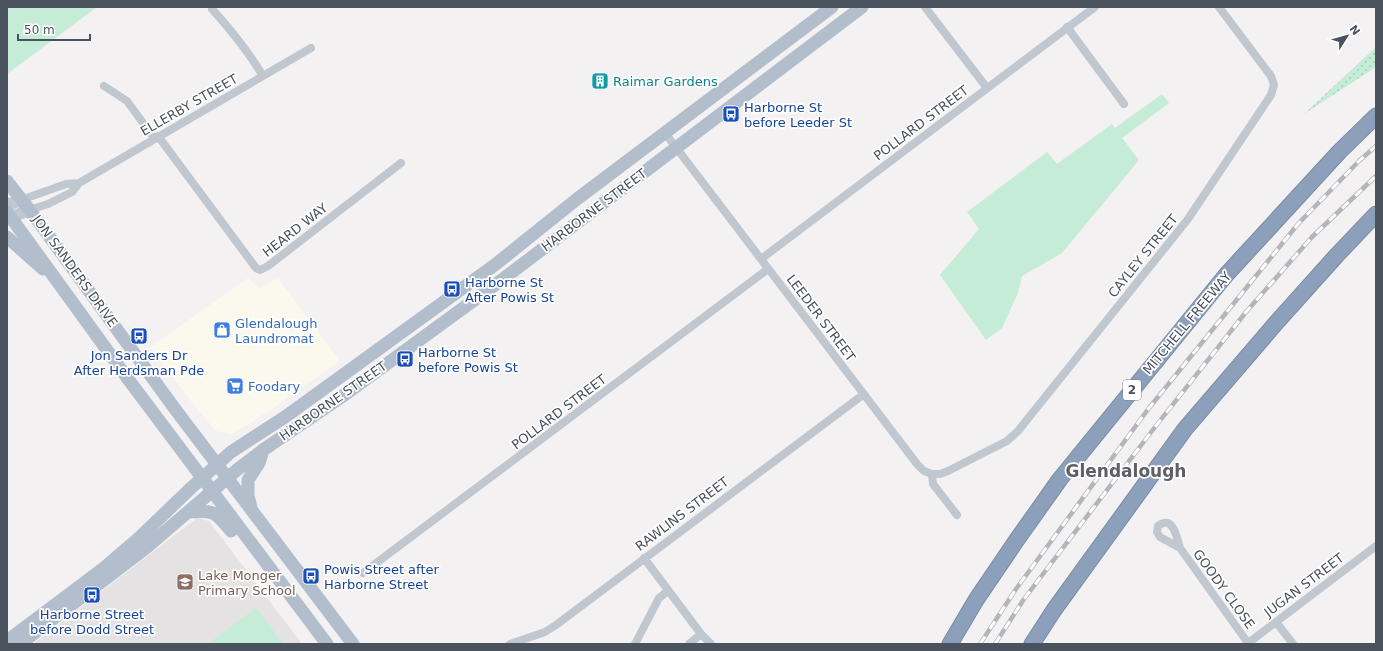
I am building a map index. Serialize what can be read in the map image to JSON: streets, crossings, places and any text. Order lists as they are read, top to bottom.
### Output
{
  "streets": {
    "highway": ["MITCHELL FREEWAY", "2"],
    "main road": ["HARBORNE STREET", "JON SANDERS DRIVE"],
    "street": [
      "ELLERBY STREET",
      "POLLARD STREET",
      "HEARD WAY",
      "CAYLEY STREET",
      "LEEDER STREET",
      "RAWLINS STREET",
      "JUGAN STREET",
      "GOODY CLOSE"
    ]
  },
  "crossings": [
    ["ELLERBY STREET", "HEARD WAY"],
    ["ELLERBY STREET", "JON SANDERS DRIVE"],
    ["POLLARD STREET", "LEEDER STREET"],
    ["HARBORNE STREET", "JON SANDERS DRIVE"],
    ["HARBORNE STREET", "LEEDER STREET"],
    ["CAYLEY STREET", "LEEDER STREET"],
    ["LEEDER STREET", "RAWLINS STREET"],
    ["JUGAN STREET", "GOODY CLOSE"]
  ],
  "districts": ["Glendalough"],
  "places": {
    "building": ["Raimar Gardens"],
    "bus stop": [
      "Harborne St before Leeder St",
      "Harborne St After Powis St",
      "Jon Sanders Dr After Herdsman Pde",
      "Harborne St before Powis St",
      "Powis Street after Harborne Street",
      "Harborne Street before Dodd Street"
    ],
    "shop": ["Glendalough Laundromat"],
    "supermarket": ["Foodary"],
    "school or university": ["Lake Monger Primary School"]
  },
  "scale_bar": "50 m",
  "north": "top right"
}
